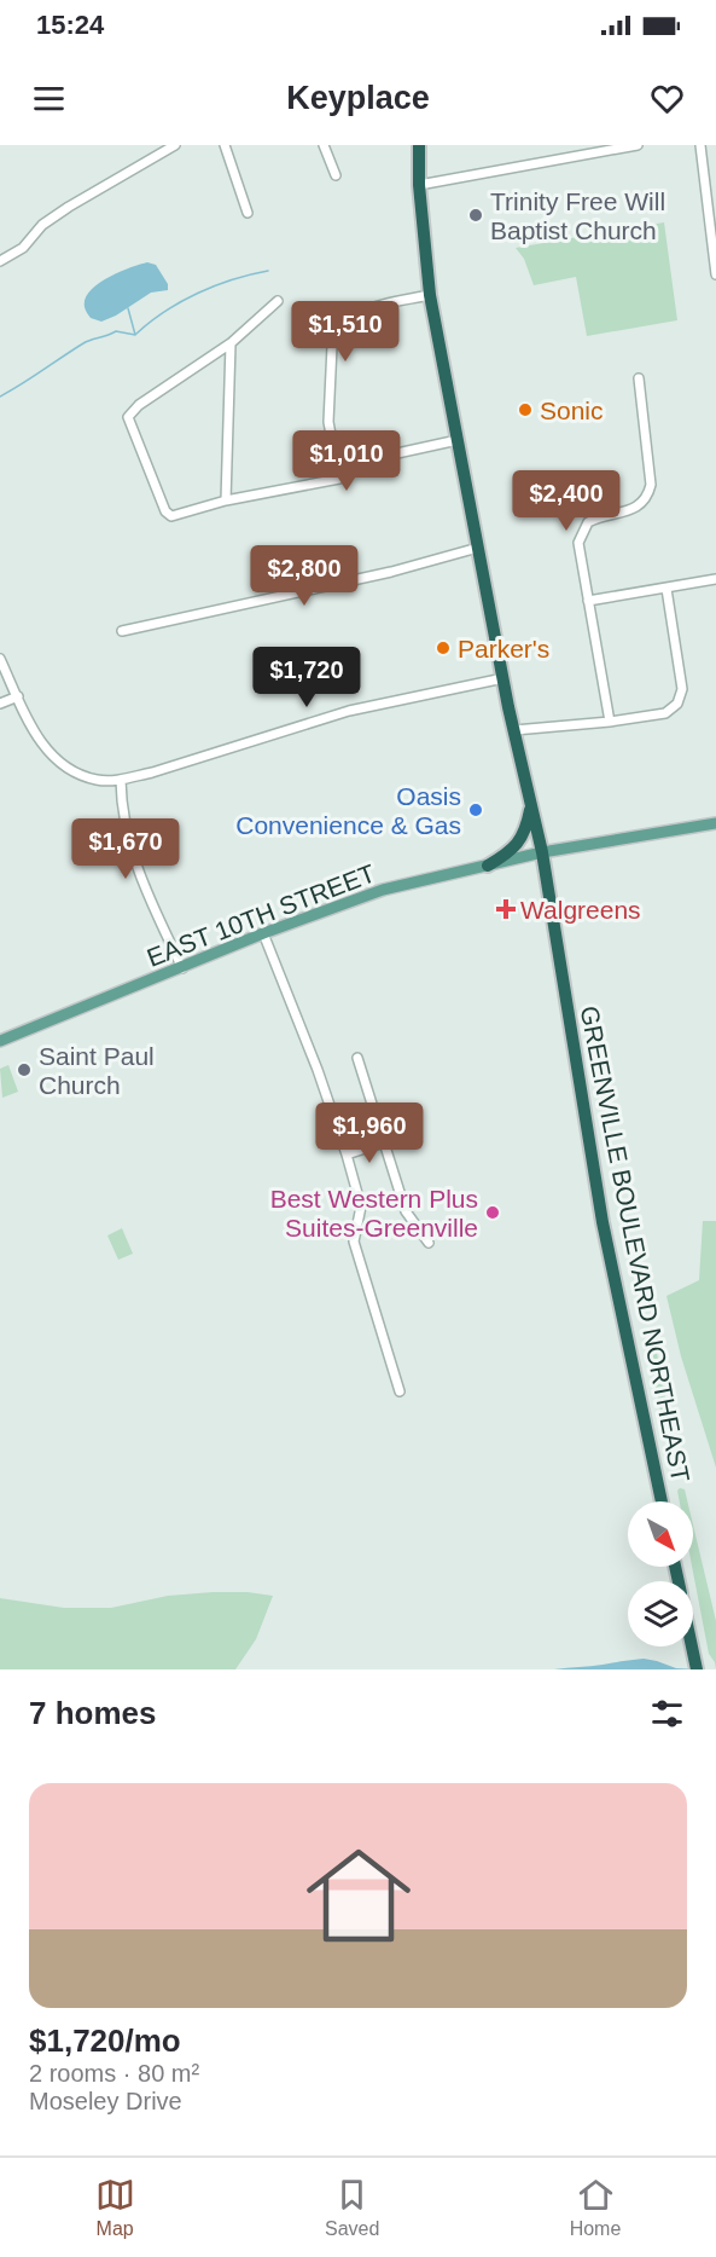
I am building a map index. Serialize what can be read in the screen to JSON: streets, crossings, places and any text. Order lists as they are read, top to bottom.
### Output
{
  "streets": {
    "highway": ["GREENVILLE BOULEVARD NORTHEAST"],
    "main road": ["EAST 10TH STREET"]
  },
  "crossings": [
    ["EAST 10TH STREET", "GREENVILLE BOULEVARD NORTHEAST"]
  ],
  "places": {
    "other": [
      "Trinity Free Will Baptist Church",
      "Sonic",
      "Parker's",
      "Oasis Convenience & Gas",
      "Saint Paul Church",
      "Best Western Plus Suites-Greenville"
    ],
    "health": ["Walgreens"]
  },
  "north": "bottom right",
  "page": {
    "status": "15:24",
    "header": "Keyplace",
    "price": [
      "$1,510",
      "$1,010",
      "$2,400",
      "$2,800",
      "$1,720",
      "$1,670",
      "$1,960"
    ],
    "heading": "7 homes",
    "list": [
      {
        "name": "$1,720/mo",
        "note": "2 rooms · 80 m² · Moseley Drive"
      }
    ],
    "tabs": ["Map", "Saved", "Home"]
  }
}
